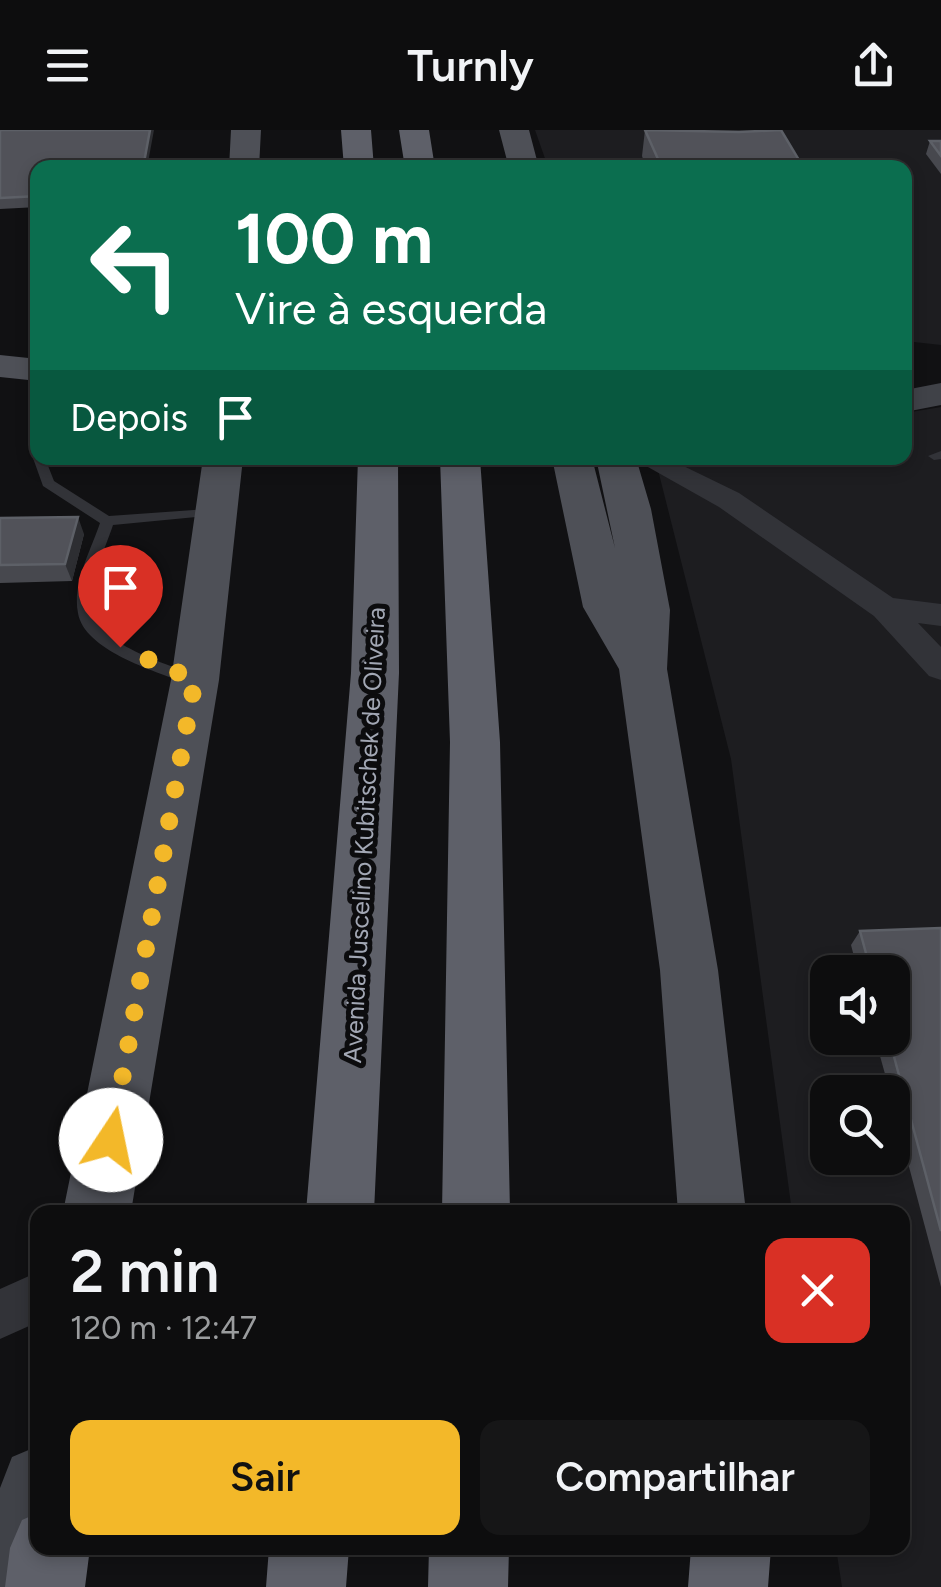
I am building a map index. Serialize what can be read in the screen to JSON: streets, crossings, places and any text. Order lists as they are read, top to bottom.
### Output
{
  "streets": {
    "highway": ["Avenida Juscelino Kubitschek de Oliveira"]
  },
  "page": {
    "header": "Turnly",
    "turn": ["100 m", "Vire à esquerda"],
    "then": "Depois",
    "heading": ["2 min", "120 m · 12:47"],
    "buttons": ["Sair", "Compartilhar"]
  }
}
